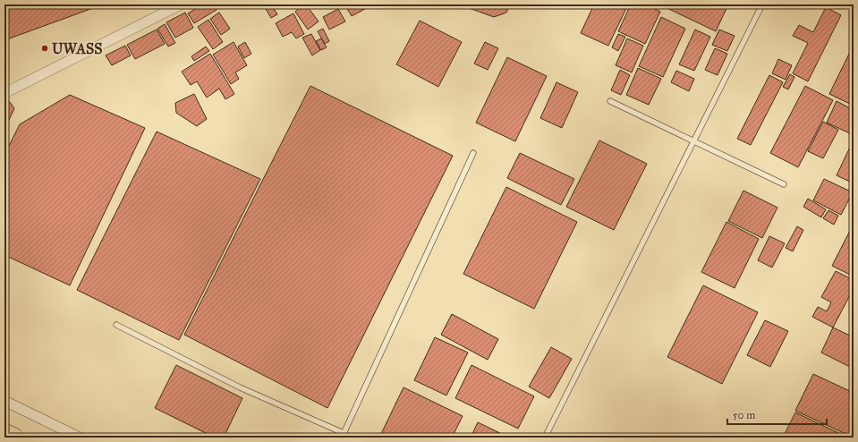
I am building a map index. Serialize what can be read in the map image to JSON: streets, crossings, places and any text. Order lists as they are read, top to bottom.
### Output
{
  "places": ["UWASS"],
  "scale_bar": "50 m"
}
